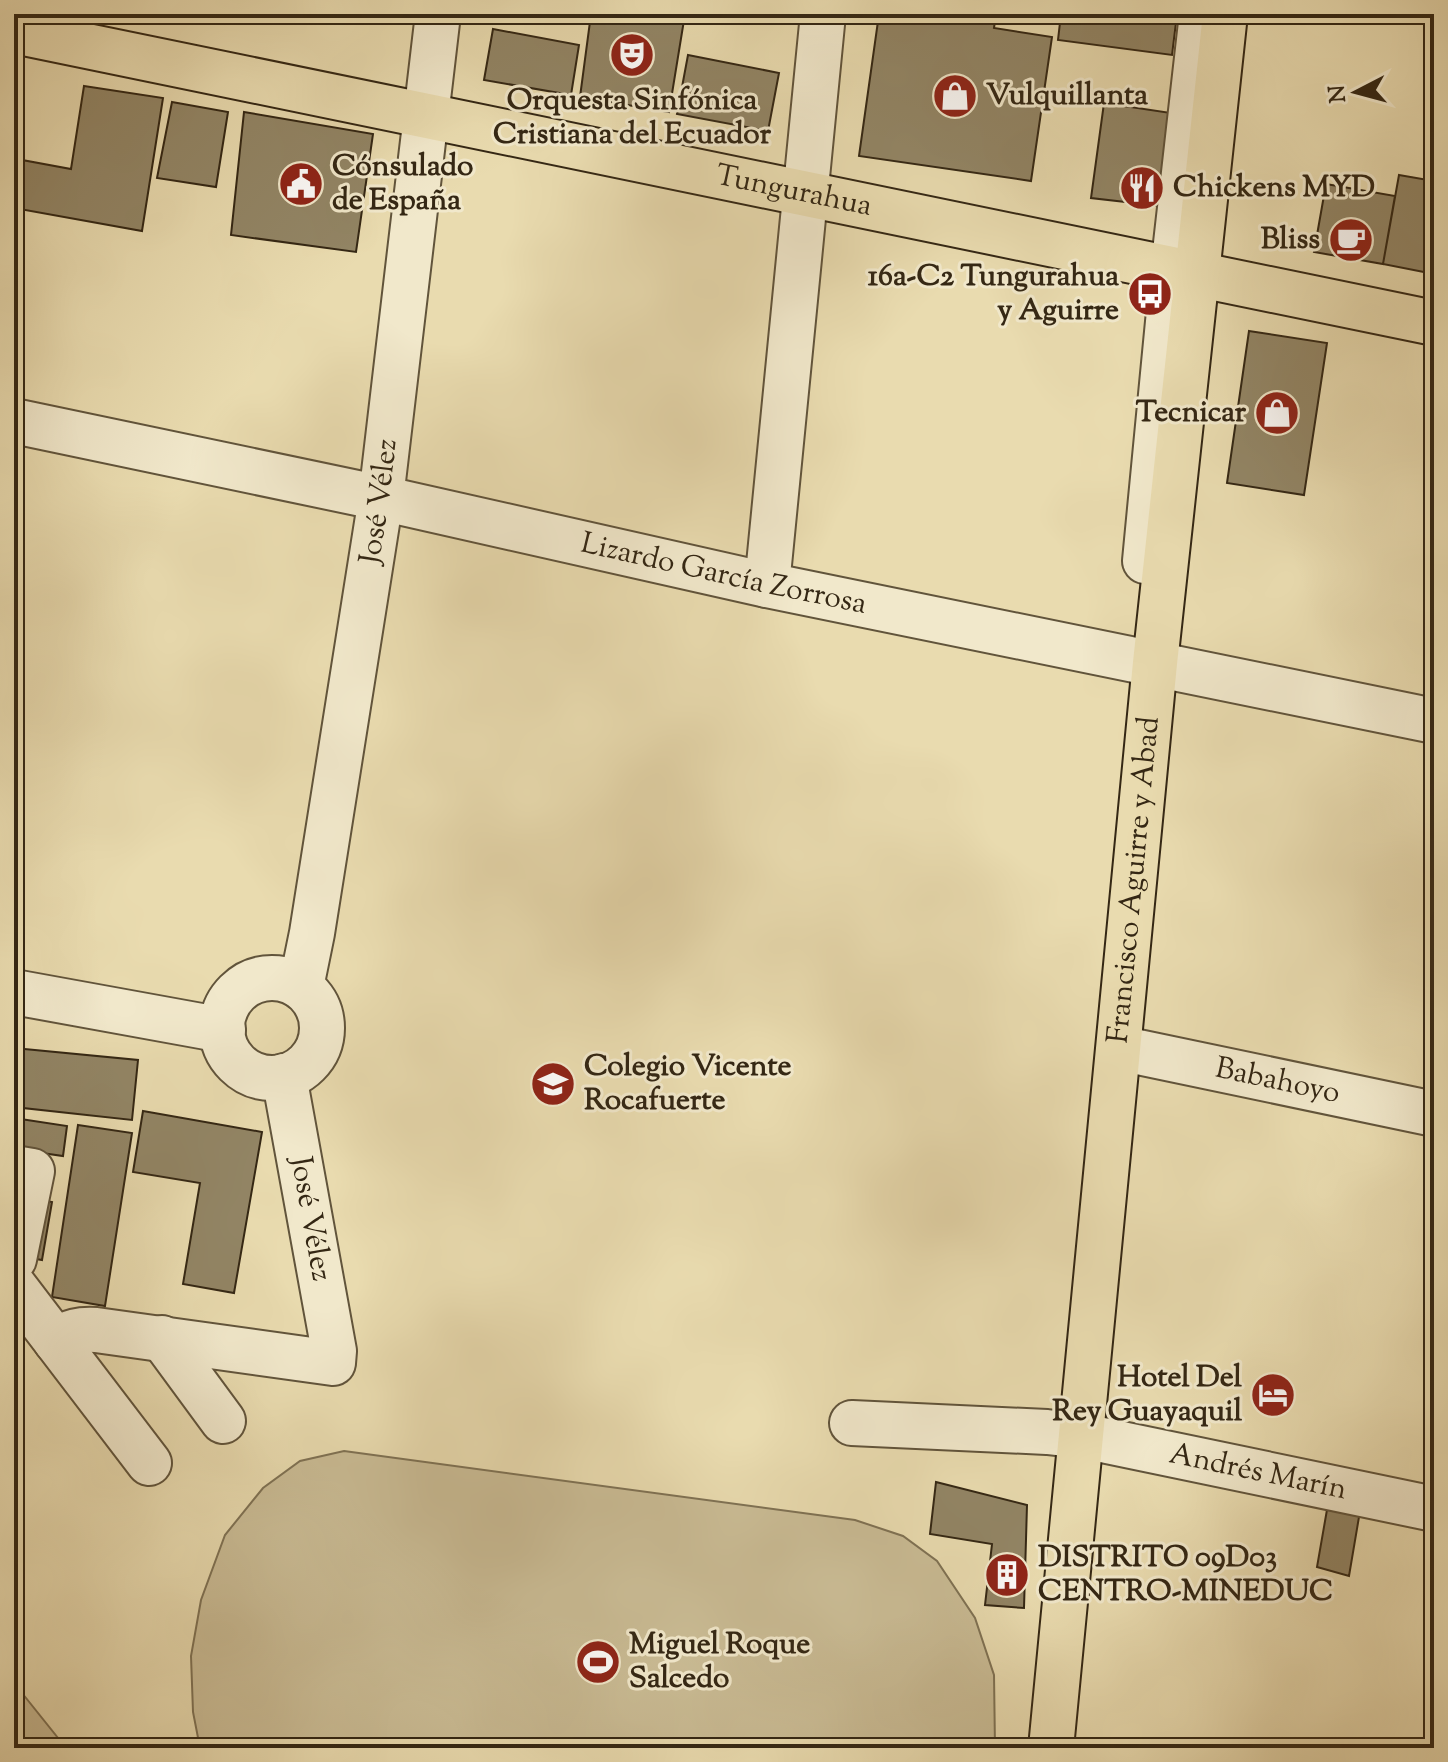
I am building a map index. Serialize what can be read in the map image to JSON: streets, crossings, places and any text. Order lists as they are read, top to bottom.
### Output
{
  "streets": {
    "main road": ["Tungurahua", "Francisco Aguirre y Abad"],
    "street": [
      "José Vélez",
      "Lizardo García Zorrosa",
      "Babahoyo",
      "Andrés Marín"
    ]
  },
  "crossings": [
    ["Tungurahua", "José Vélez"],
    ["Tungurahua", "Francisco Aguirre y Abad"],
    ["José Vélez", "Lizardo García Zorrosa"],
    ["Lizardo García Zorrosa", "Francisco Aguirre y Abad"],
    ["Francisco Aguirre y Abad", "Babahoyo"],
    ["Francisco Aguirre y Abad", "Andrés Marín"]
  ],
  "places": {
    "theatre": ["Orquesta Sinfónica Cristiana del Ecuador"],
    "shop": ["Vulquillanta", "Tecnicar"],
    "public building": ["Cónsulado de España"],
    "restaurant": ["Chickens MYD"],
    "cafe": ["Bliss"],
    "bus stop": ["16a-C2 Tungurahua y Aguirre"],
    "school or university": ["Colegio Vicente Rocafuerte"],
    "hotel": ["Hotel Del Rey Guayaquil"],
    "building": ["DISTRITO 09D03 CENTRO-MINEDUC"],
    "sports": ["Miguel Roque Salcedo"]
  },
  "north": "left"
}
